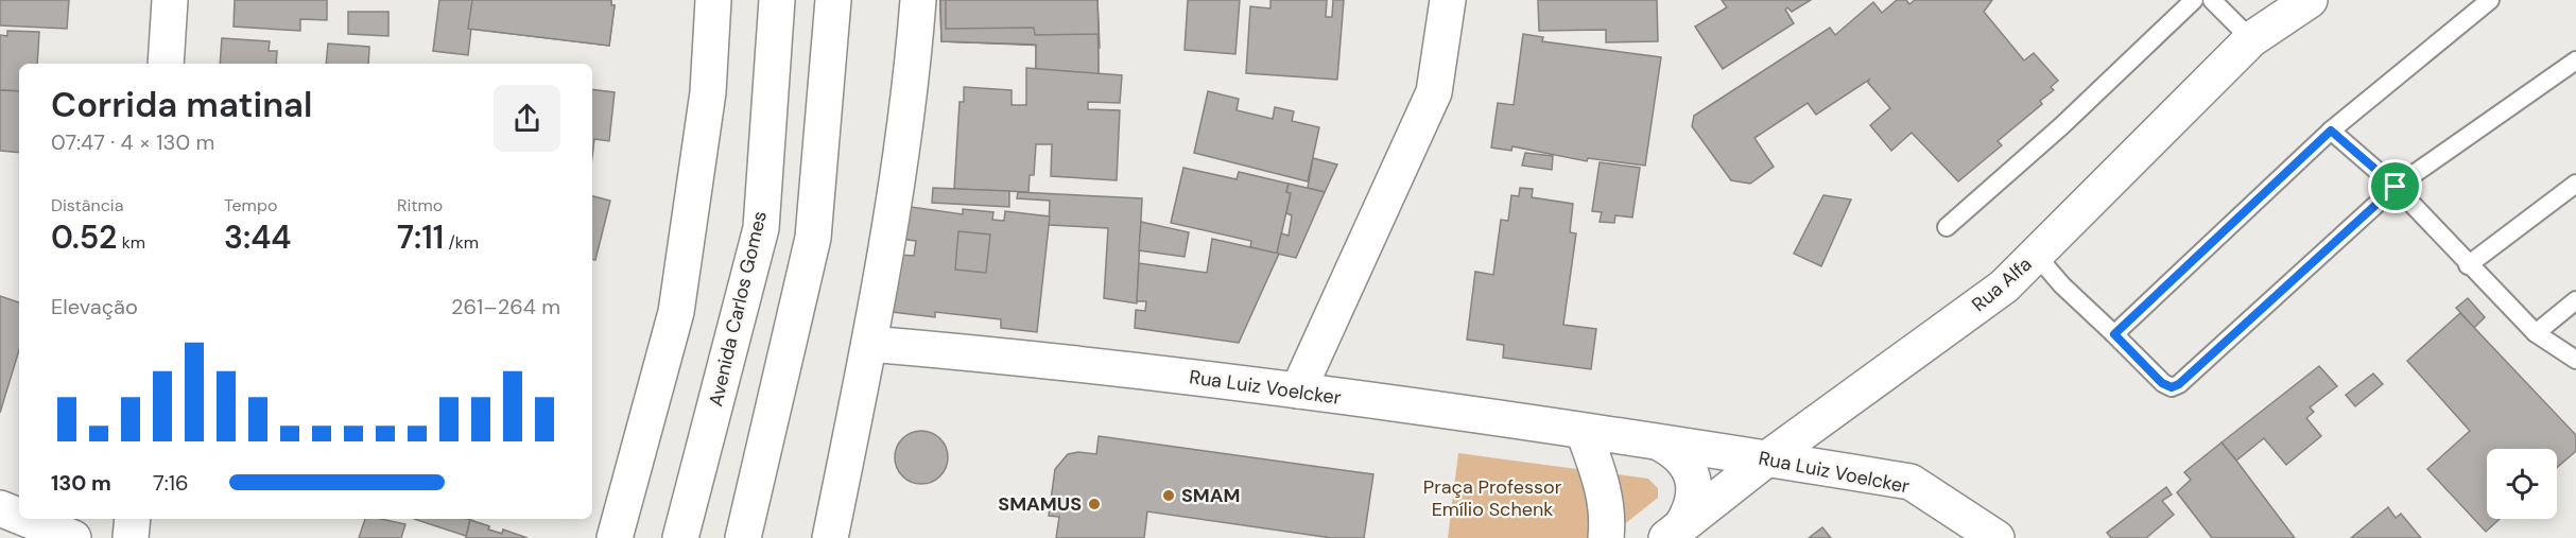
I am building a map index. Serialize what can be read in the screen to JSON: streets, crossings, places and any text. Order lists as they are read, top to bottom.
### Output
{
  "streets": {
    "street": ["Rua Alfa", "Avenida Carlos Gomes", "Rua Luiz Voelcker"]
  },
  "crossings": [
    ["Rua Alfa", "Rua Luiz Voelcker"]
  ],
  "parks": ["Praça Professor Emílio Schenk"],
  "places": ["SMAM", "SMAMUS"],
  "page": {
    "heading": ["Corrida matinal", "07:47 · 4 × 130 m"],
    "stats": [
      ["Distância", "0.52 km"],
      ["Tempo", "3:44"],
      ["Ritmo", "7:11 /km"]
    ],
    "chart": ["Elevação", "261–264 m"],
    "list": [
      {
        "name": "130 m",
        "note": "7:16"
      }
    ]
  }
}
